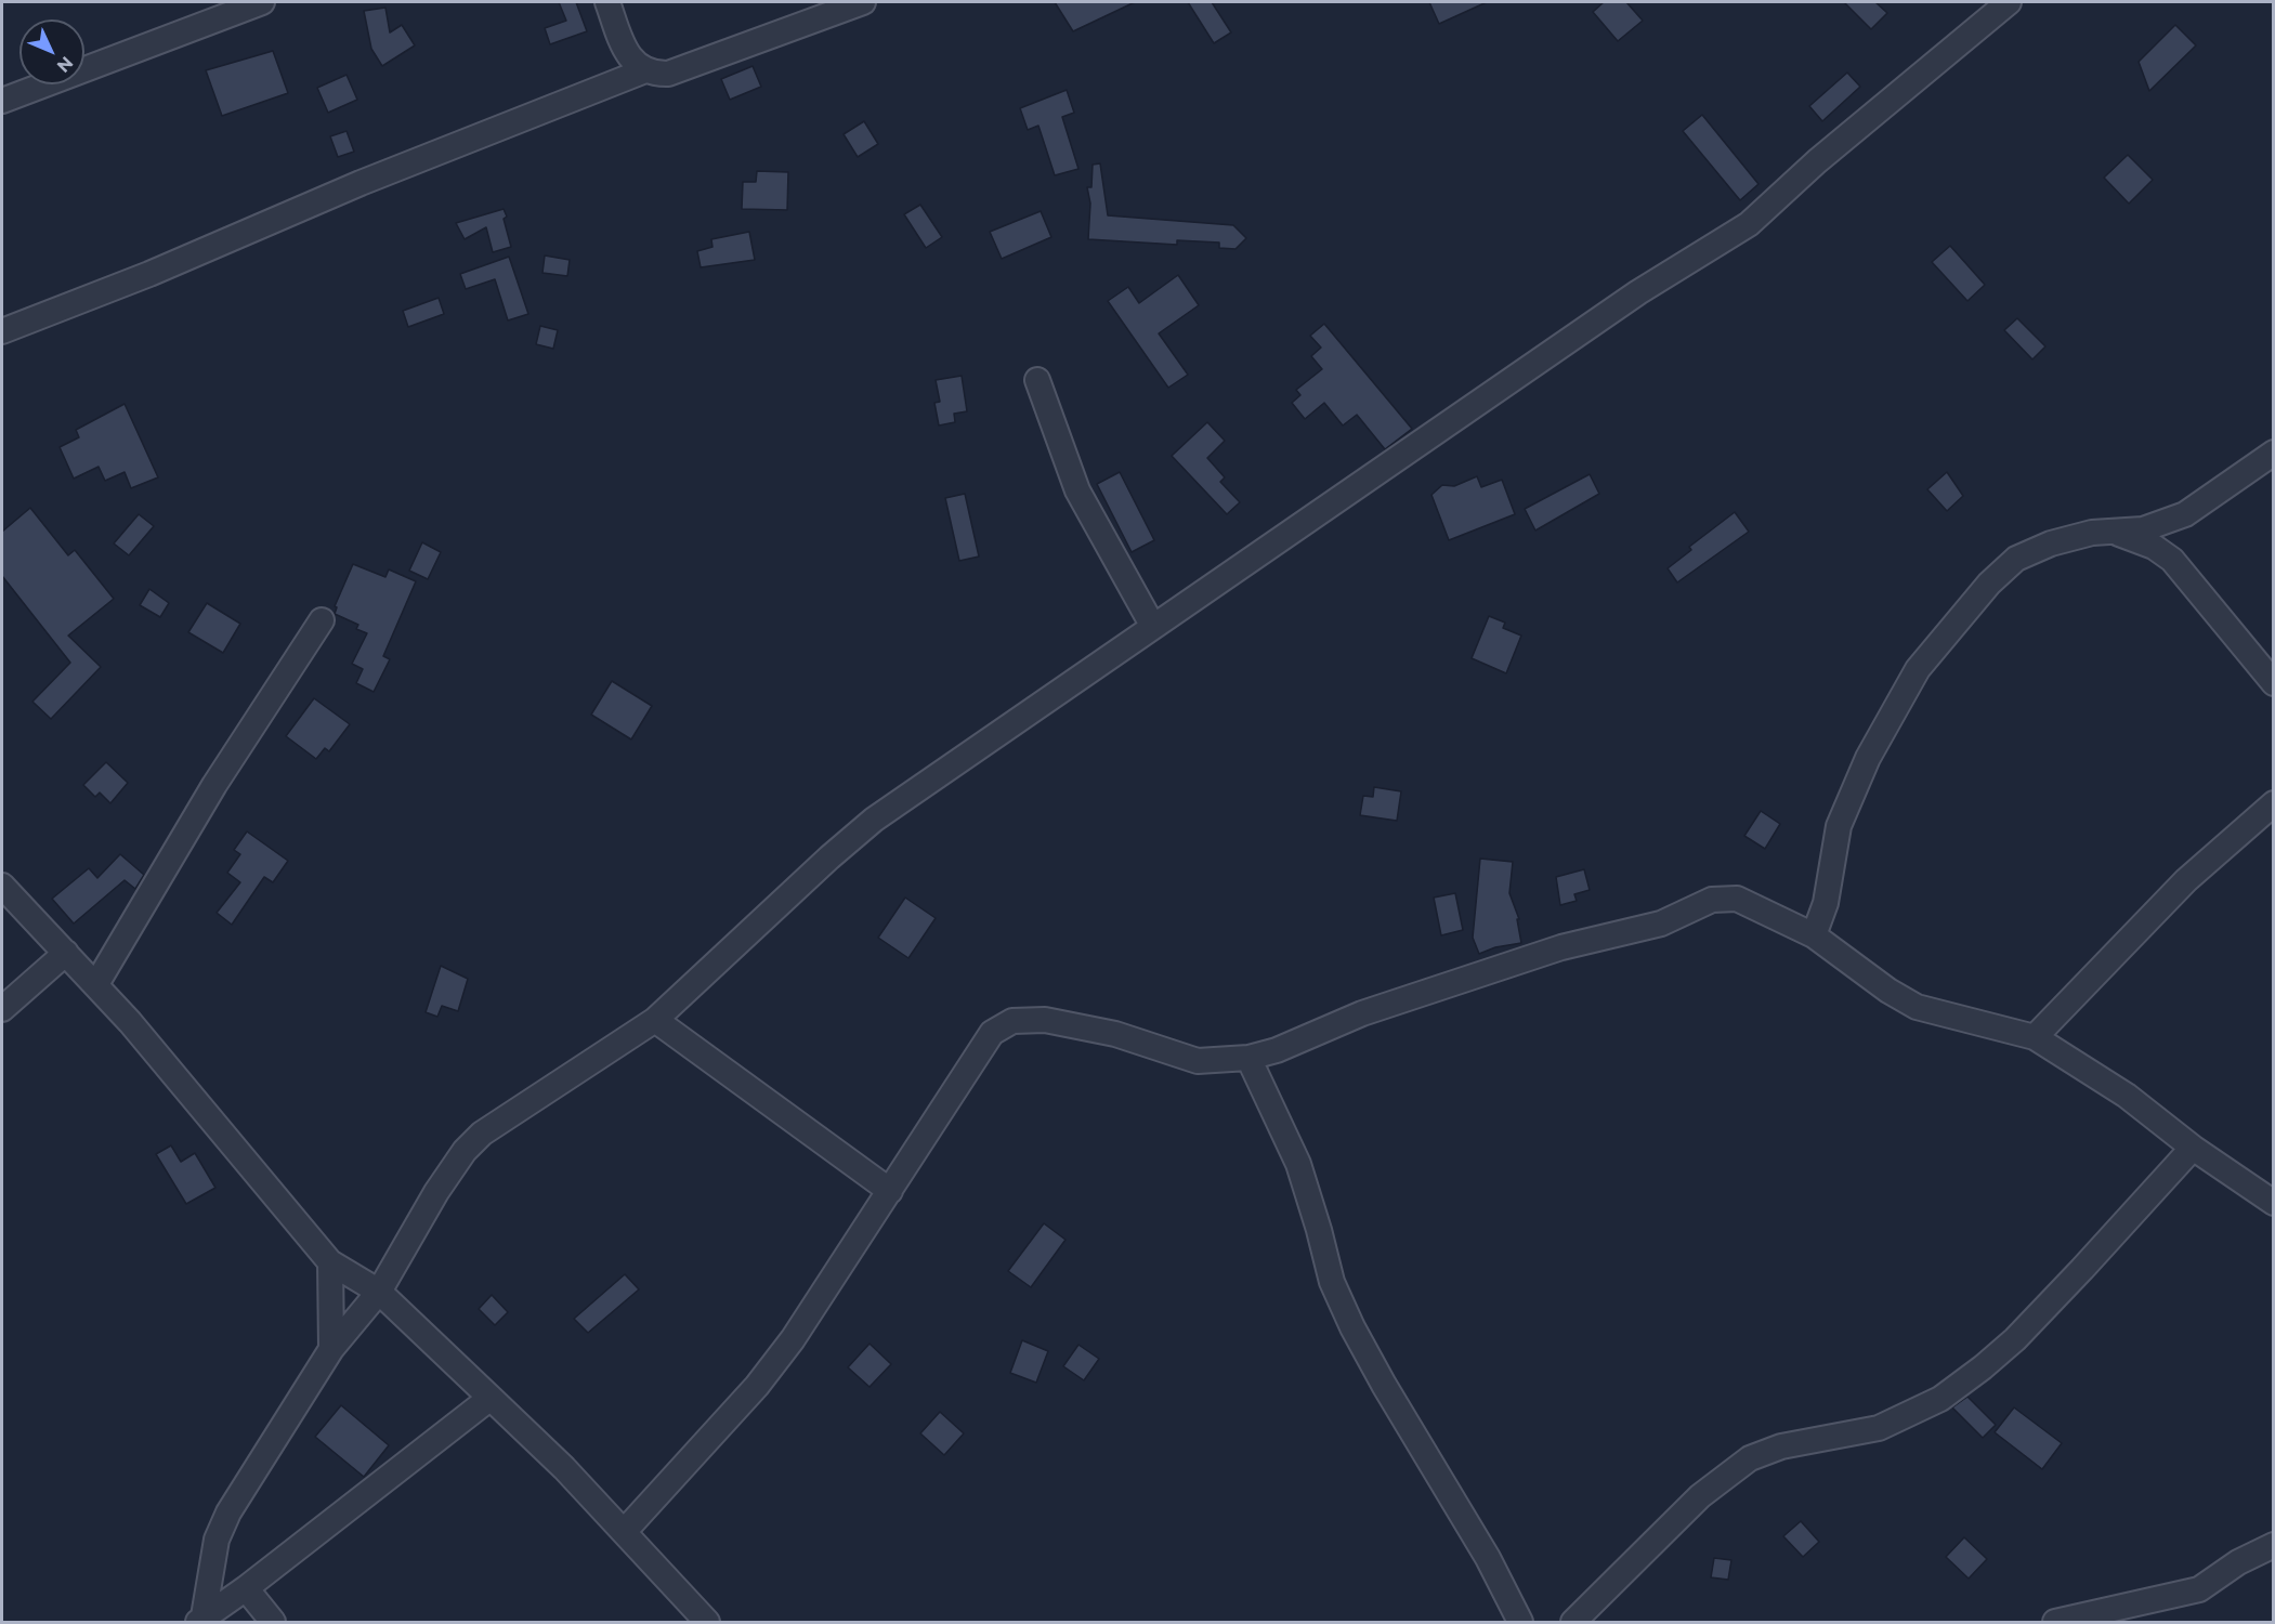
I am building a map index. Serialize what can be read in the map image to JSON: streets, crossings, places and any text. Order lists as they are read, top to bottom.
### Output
{
  "north": "bottom right"
}
